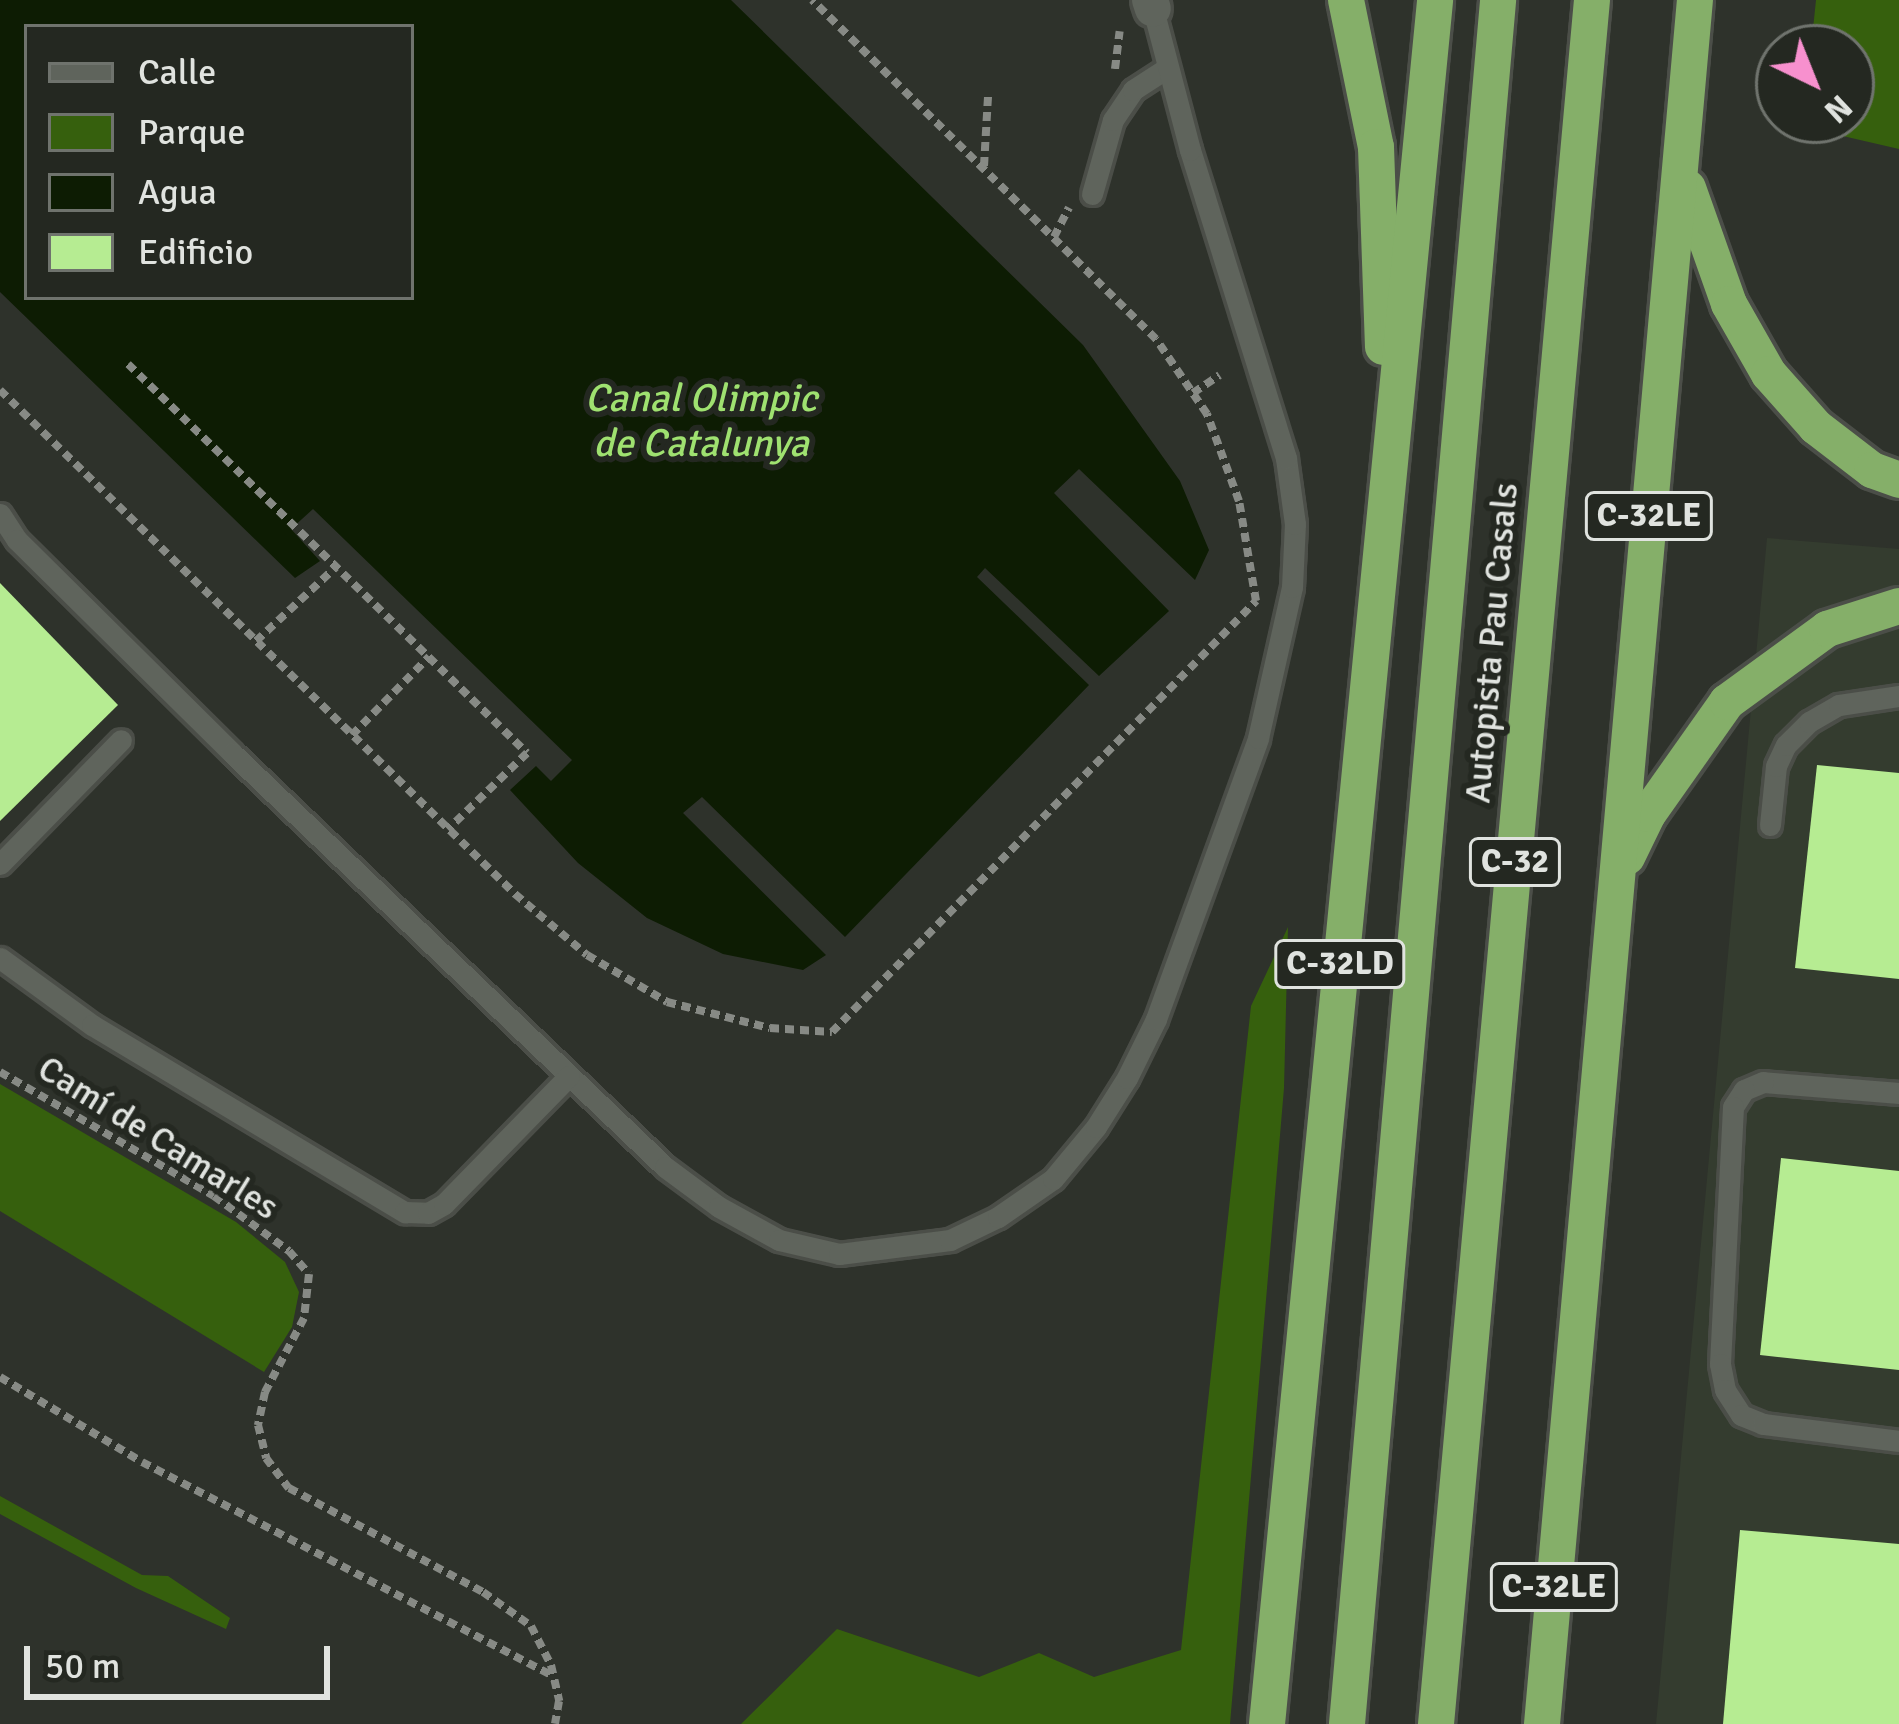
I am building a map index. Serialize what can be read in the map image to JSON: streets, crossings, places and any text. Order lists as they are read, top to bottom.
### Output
{
  "streets": {
    "highway": [
      "C-32LE",
      "Autopista Pau Casals",
      "C-32",
      "C-32LD"
    ],
    "path": ["Camí de Camarles"]
  },
  "water": ["Canal Olimpic de Catalunya"],
  "legend": [
    "Calle",
    "Parque",
    "Agua",
    "Edificio"
  ],
  "scale_bar": "50 m",
  "north": "bottom right"
}
